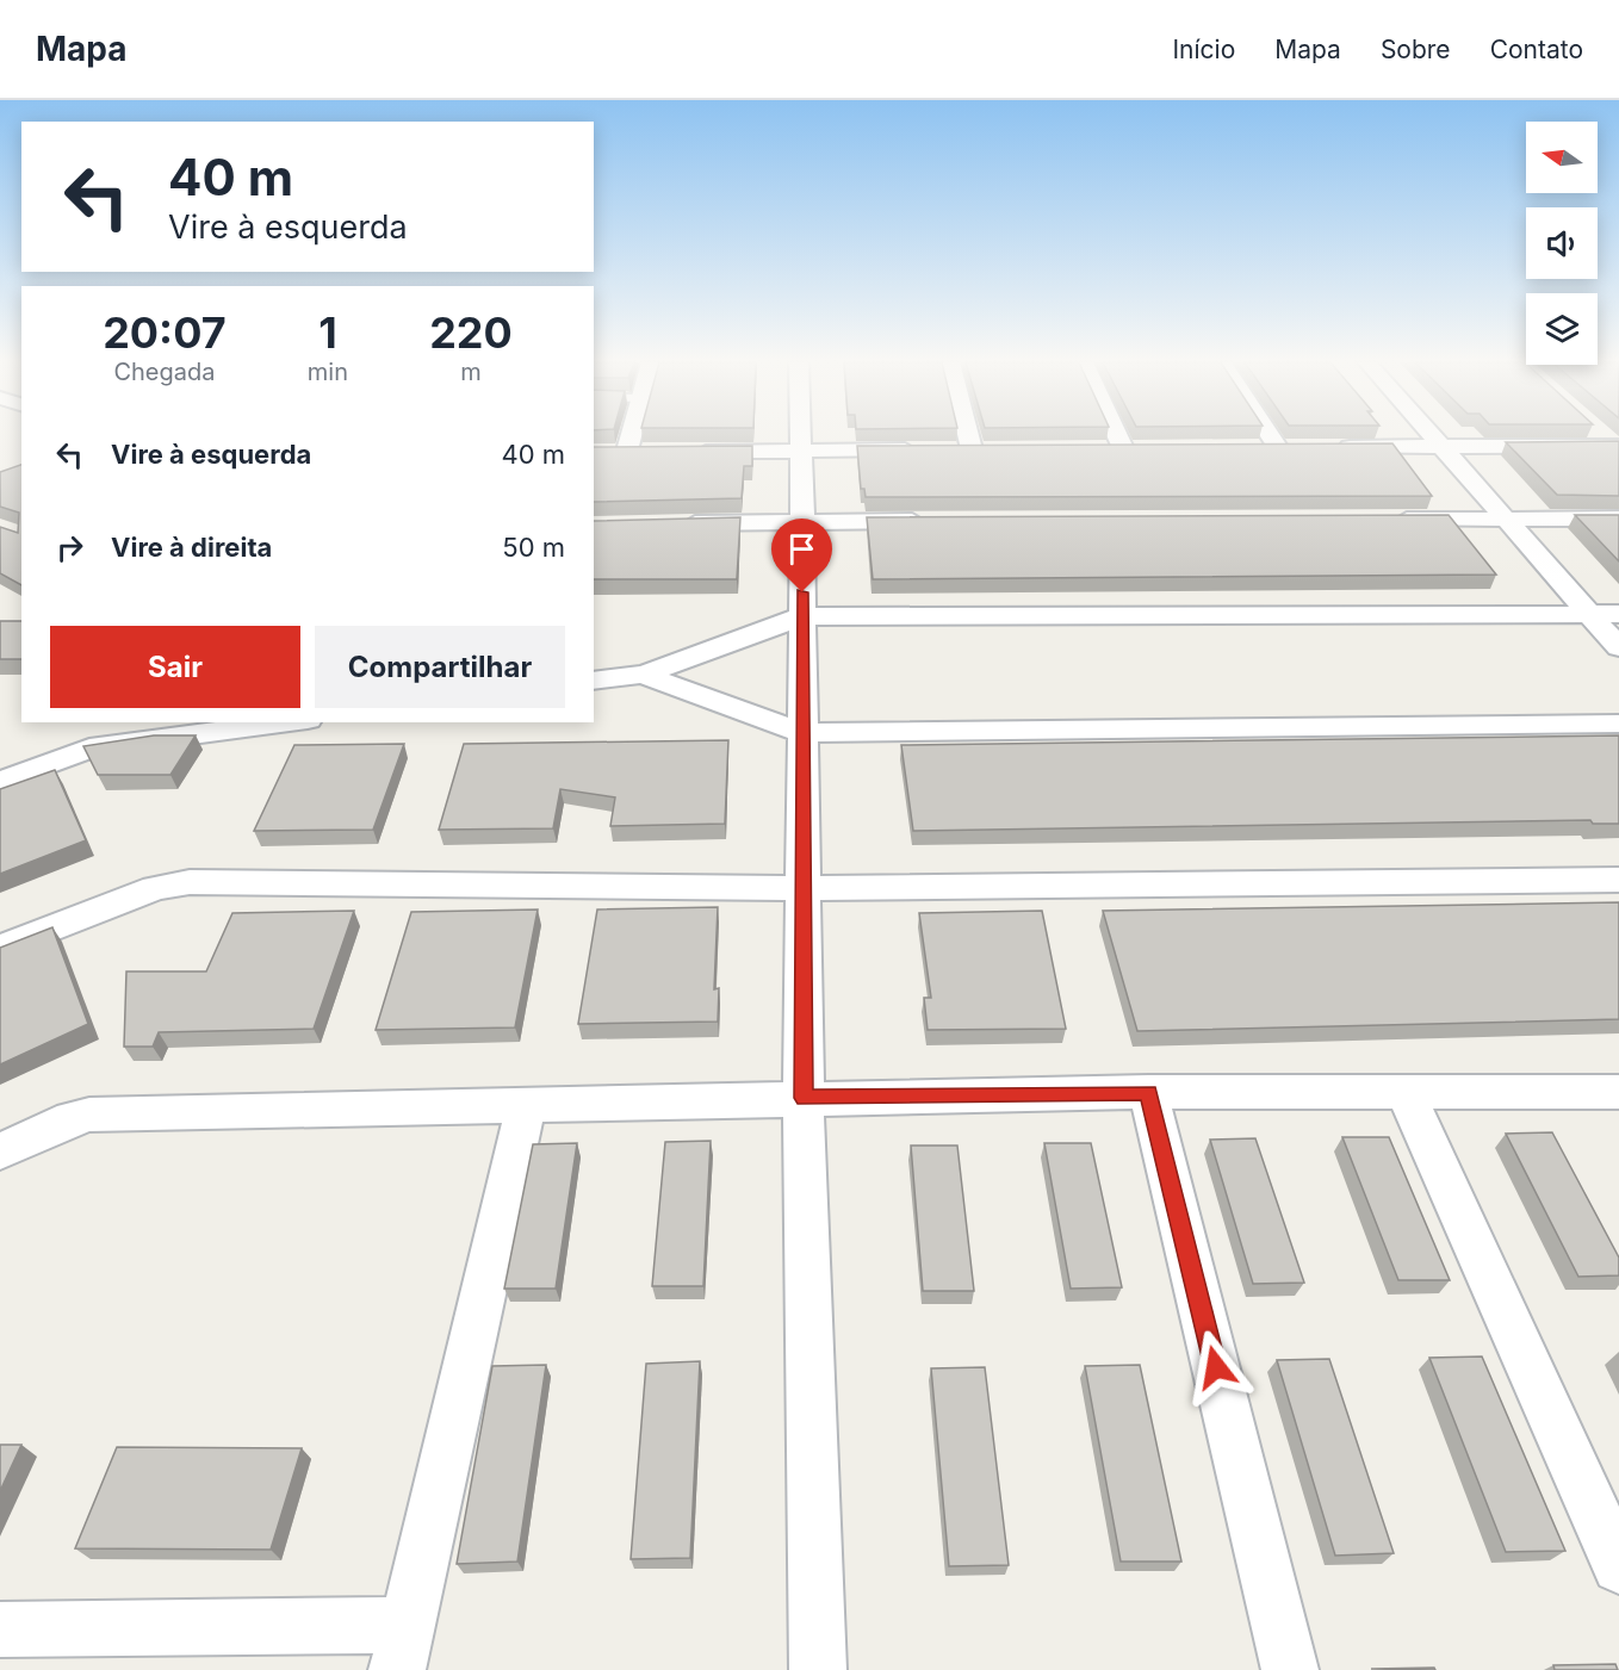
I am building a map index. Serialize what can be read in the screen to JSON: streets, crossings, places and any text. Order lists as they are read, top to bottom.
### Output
{
  "north": "left",
  "page": {
    "header": "Mapa",
    "nav": [
      "Início",
      "Mapa",
      "Sobre",
      "Contato"
    ],
    "turn": ["40 m", "Vire à esquerda"],
    "eta": [
      "20:07",
      "Chegada",
      "1",
      "min",
      "220",
      "m"
    ],
    "list": [
      {
        "name": "Vire à esquerda",
        "value": "40 m"
      },
      {
        "name": "Vire à direita",
        "value": "50 m"
      }
    ],
    "buttons": ["Sair", "Compartilhar"]
  }
}
